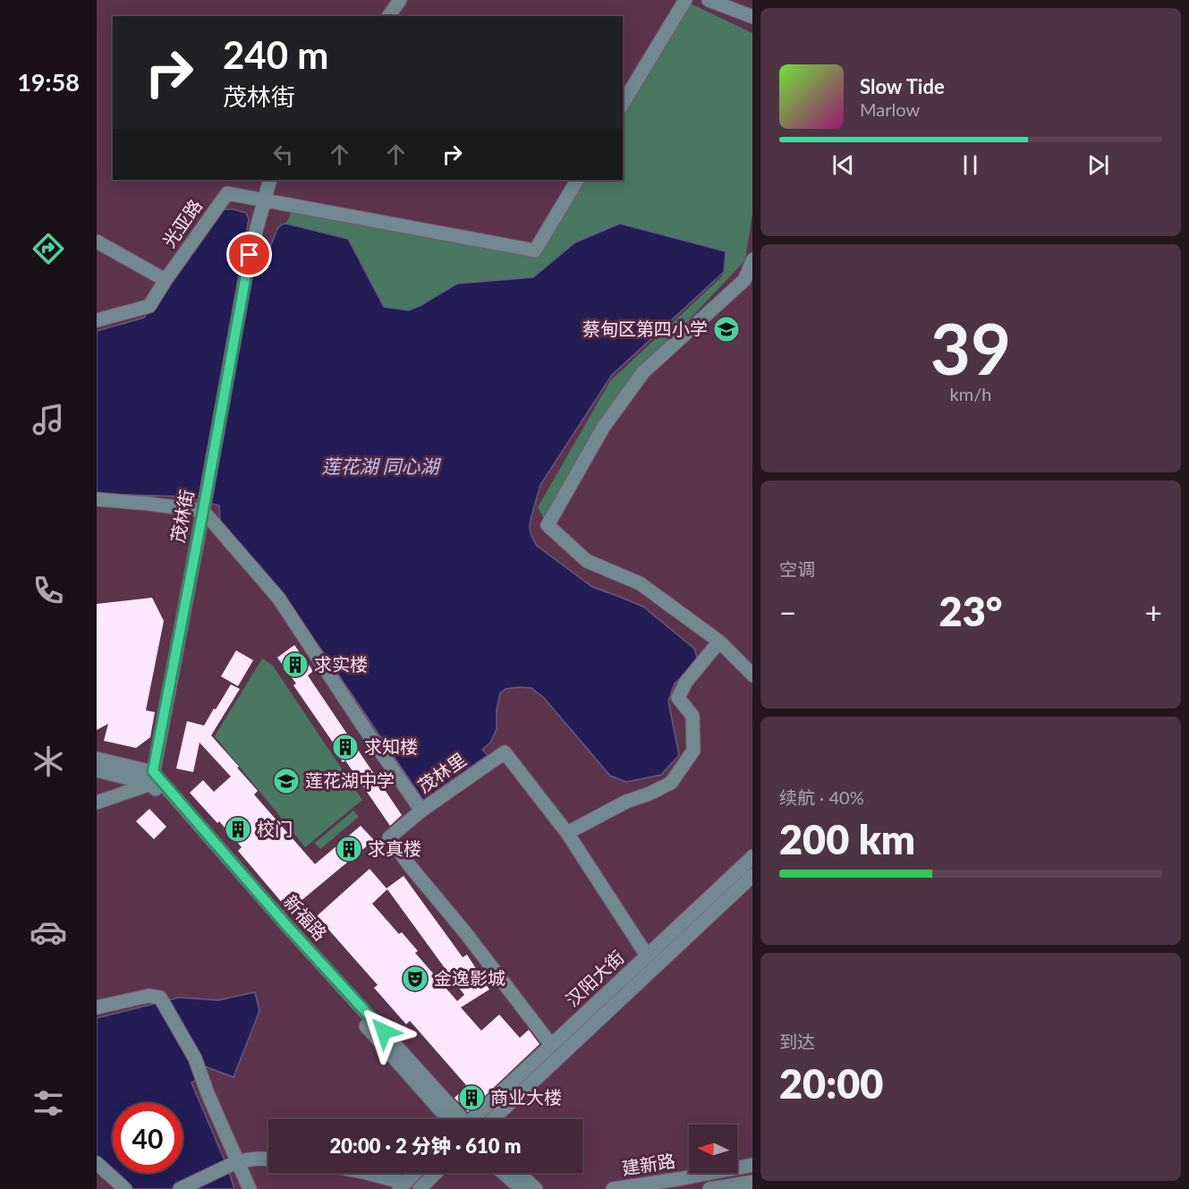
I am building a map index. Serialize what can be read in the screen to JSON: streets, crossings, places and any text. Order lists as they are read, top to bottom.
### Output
{
  "streets": {
    "street": [
      "光亚路",
      "茂林街",
      "茂林里",
      "新福路",
      "汉阳大街",
      "建新路"
    ]
  },
  "crossings": [
    ["光亚路", "茂林街"],
    ["茂林街", "新福路"],
    ["茂林里", "汉阳大街"]
  ],
  "water": ["莲花湖 同心湖"],
  "places": {
    "school or university": ["蔡甸区第四小学", "莲花湖中学"],
    "building": [
      "求实楼",
      "求知楼",
      "校门",
      "求真楼",
      "商业大楼"
    ],
    "theatre": ["金逸影城"]
  },
  "north": "left",
  "page": {
    "tabs": "19:58",
    "turn": ["240 m", "茂林街"],
    "song": ["Slow Tide", "Marlow"],
    "tile": [
      ["39", "km/h"],
      "空调",
      ["续航 · 40%", "200 km"],
      ["到达", "20:00"]
    ],
    "heat": ["−", "23°", "+"],
    "limit": "40",
    "trip": "20:00 · 2 分钟 · 610 m"
  }
}
